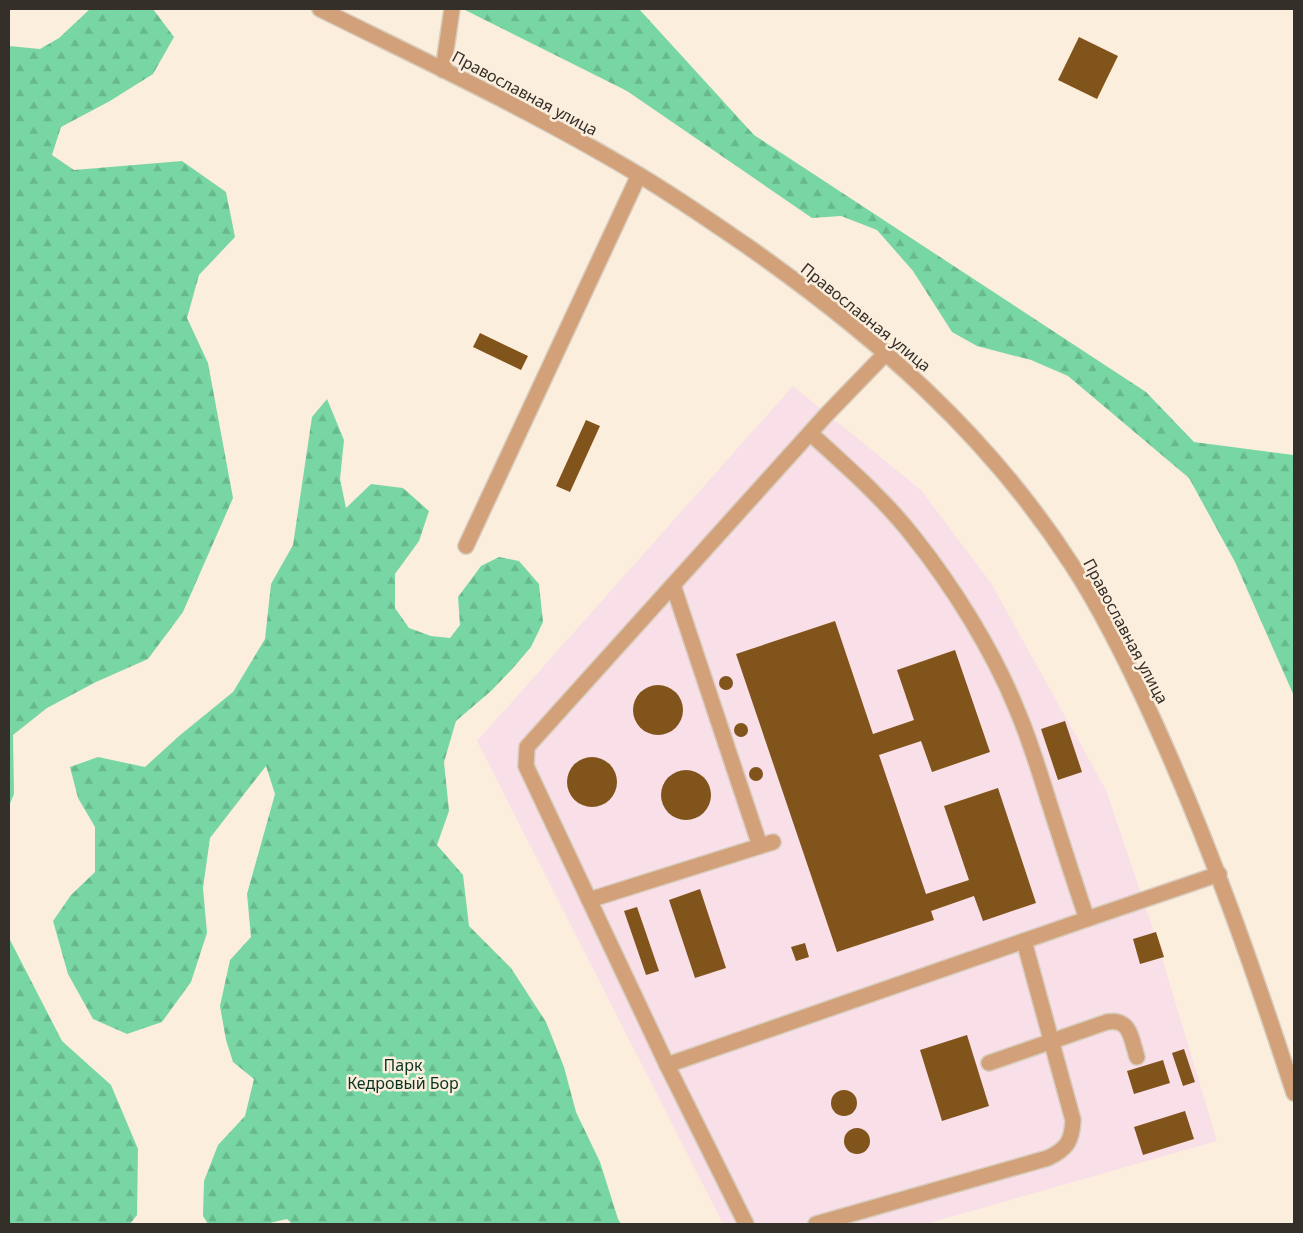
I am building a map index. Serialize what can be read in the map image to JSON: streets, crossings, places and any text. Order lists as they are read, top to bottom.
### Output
{
  "streets": {
    "street": ["Православная улица"]
  },
  "parks": ["Парк Кедровый Бор"]
}
